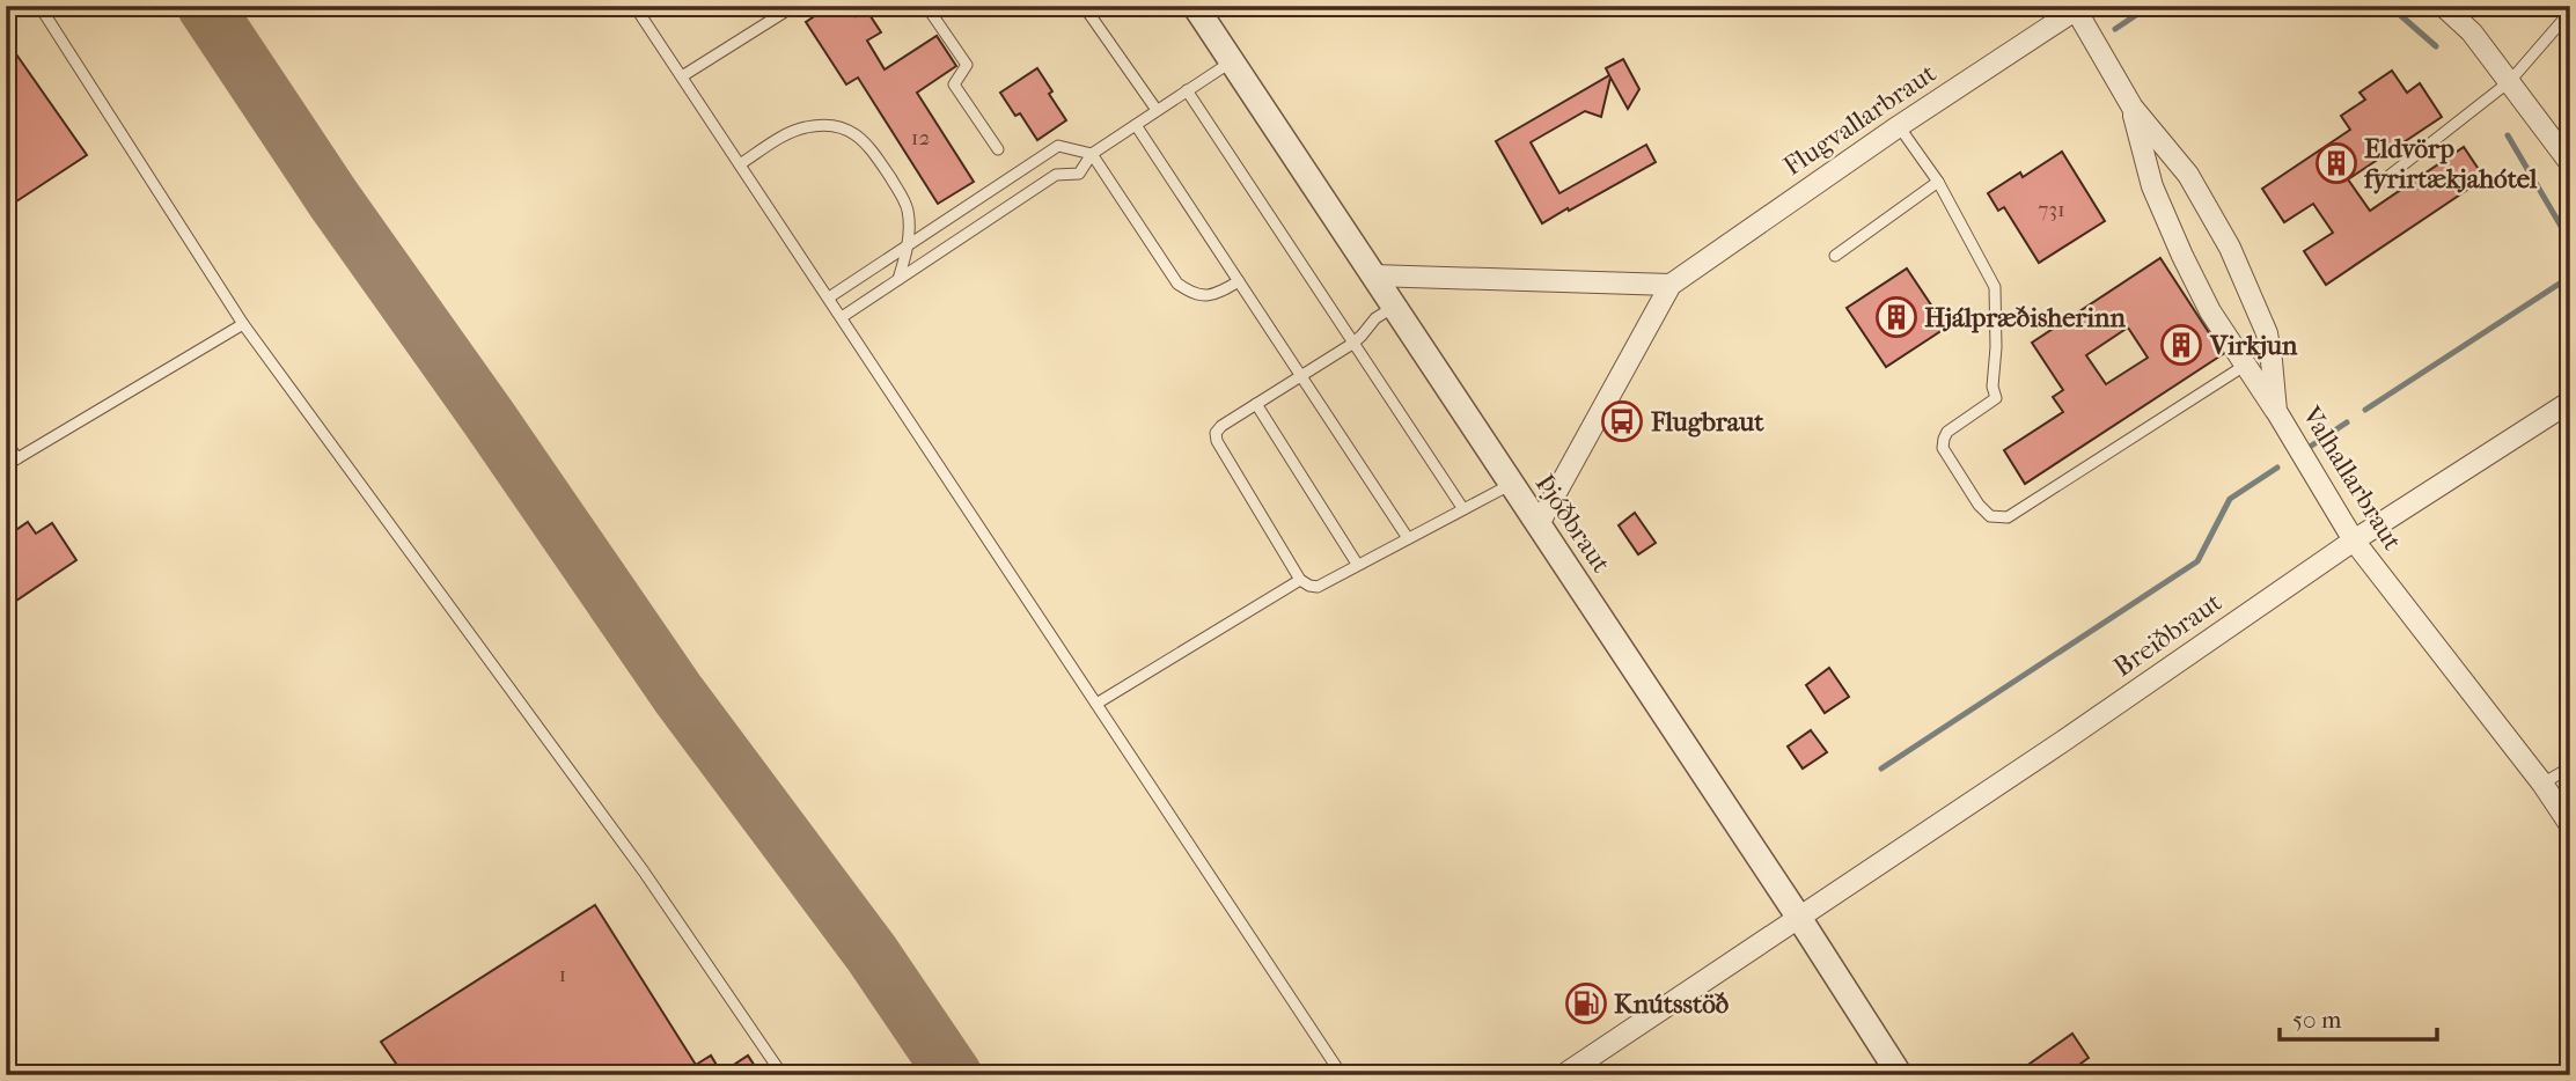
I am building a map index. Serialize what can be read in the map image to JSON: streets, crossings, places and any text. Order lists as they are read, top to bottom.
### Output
{
  "streets": {
    "street": [
      "Flugvallarbraut",
      "Valhallarbraut",
      "Þjóðbraut",
      "Breiðbraut"
    ]
  },
  "crossings": [
    ["Flugvallarbraut", "Valhallarbraut"],
    ["Flugvallarbraut", "Þjóðbraut"],
    ["Valhallarbraut", "Breiðbraut"],
    ["Þjóðbraut", "Breiðbraut"]
  ],
  "places": {
    "building": ["Eldvörp fyrirtækjahótel", "Hjálpræðisherinn", "Virkjun"],
    "bus stop": ["Flugbraut"],
    "fuel station": ["Knútsstöð"]
  },
  "house_numbers": ["12", "731", "1"],
  "scale_bar": "50 m"
}
